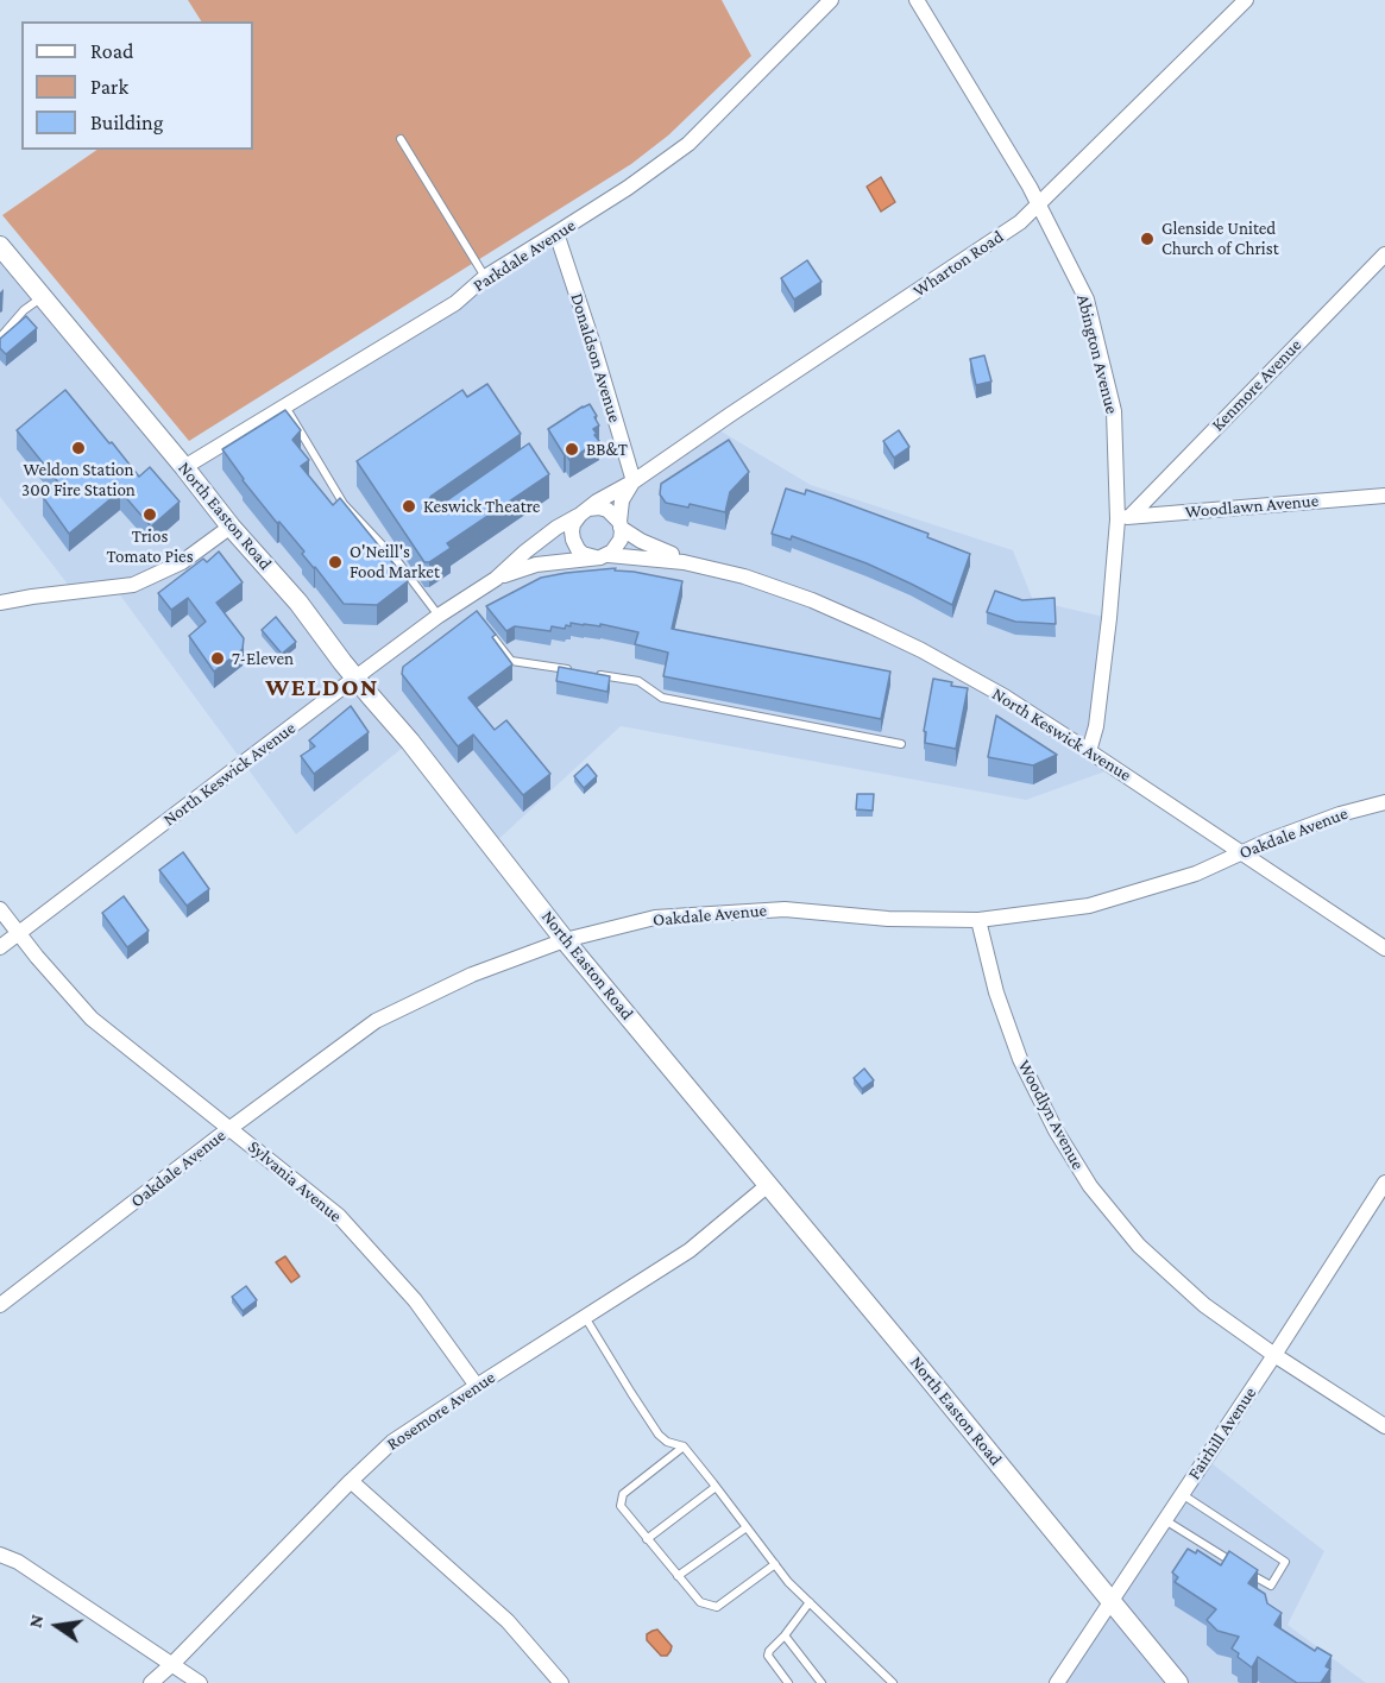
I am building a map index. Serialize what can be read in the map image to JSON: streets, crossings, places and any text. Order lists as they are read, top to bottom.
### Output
{
  "streets": {
    "main road": ["North Easton Road"],
    "street": [
      "Parkdale Avenue",
      "Wharton Road",
      "Abington Avenue",
      "Donaldson Avenue",
      "Kenmore Avenue",
      "Woodlawn Avenue",
      "North Keswick Avenue",
      "Oakdale Avenue",
      "Woodlyn Avenue",
      "Sylvania Avenue",
      "Rosemore Avenue",
      "Fairhill Avenue"
    ]
  },
  "crossings": [
    ["Parkdale Avenue", "Donaldson Avenue"],
    ["Parkdale Avenue", "North Easton Road"],
    ["Wharton Road", "Abington Avenue"],
    ["Wharton Road", "Donaldson Avenue"],
    ["Wharton Road", "North Keswick Avenue"],
    ["Abington Avenue", "Kenmore Avenue"],
    ["Abington Avenue", "Woodlawn Avenue"],
    ["Abington Avenue", "North Keswick Avenue"],
    ["Kenmore Avenue", "Woodlawn Avenue"],
    ["North Easton Road", "North Keswick Avenue"],
    ["North Easton Road", "Oakdale Avenue"],
    ["North Easton Road", "Rosemore Avenue"],
    ["North Easton Road", "Fairhill Avenue"],
    ["North Keswick Avenue", "Oakdale Avenue"],
    ["North Keswick Avenue", "Sylvania Avenue"],
    ["Oakdale Avenue", "Woodlyn Avenue"],
    ["Oakdale Avenue", "Sylvania Avenue"],
    ["Woodlyn Avenue", "Fairhill Avenue"],
    ["Sylvania Avenue", "Rosemore Avenue"]
  ],
  "districts": ["WELDON"],
  "places": [
    "Glenside United Church of Christ",
    "Weldon Station 300 Fire Station",
    "BB&T",
    "Keswick Theatre",
    "Trios Tomato Pies",
    "O'Neill's Food Market",
    "7-Eleven"
  ],
  "legend": ["Road", "Park", "Building"],
  "north": "left"
}
